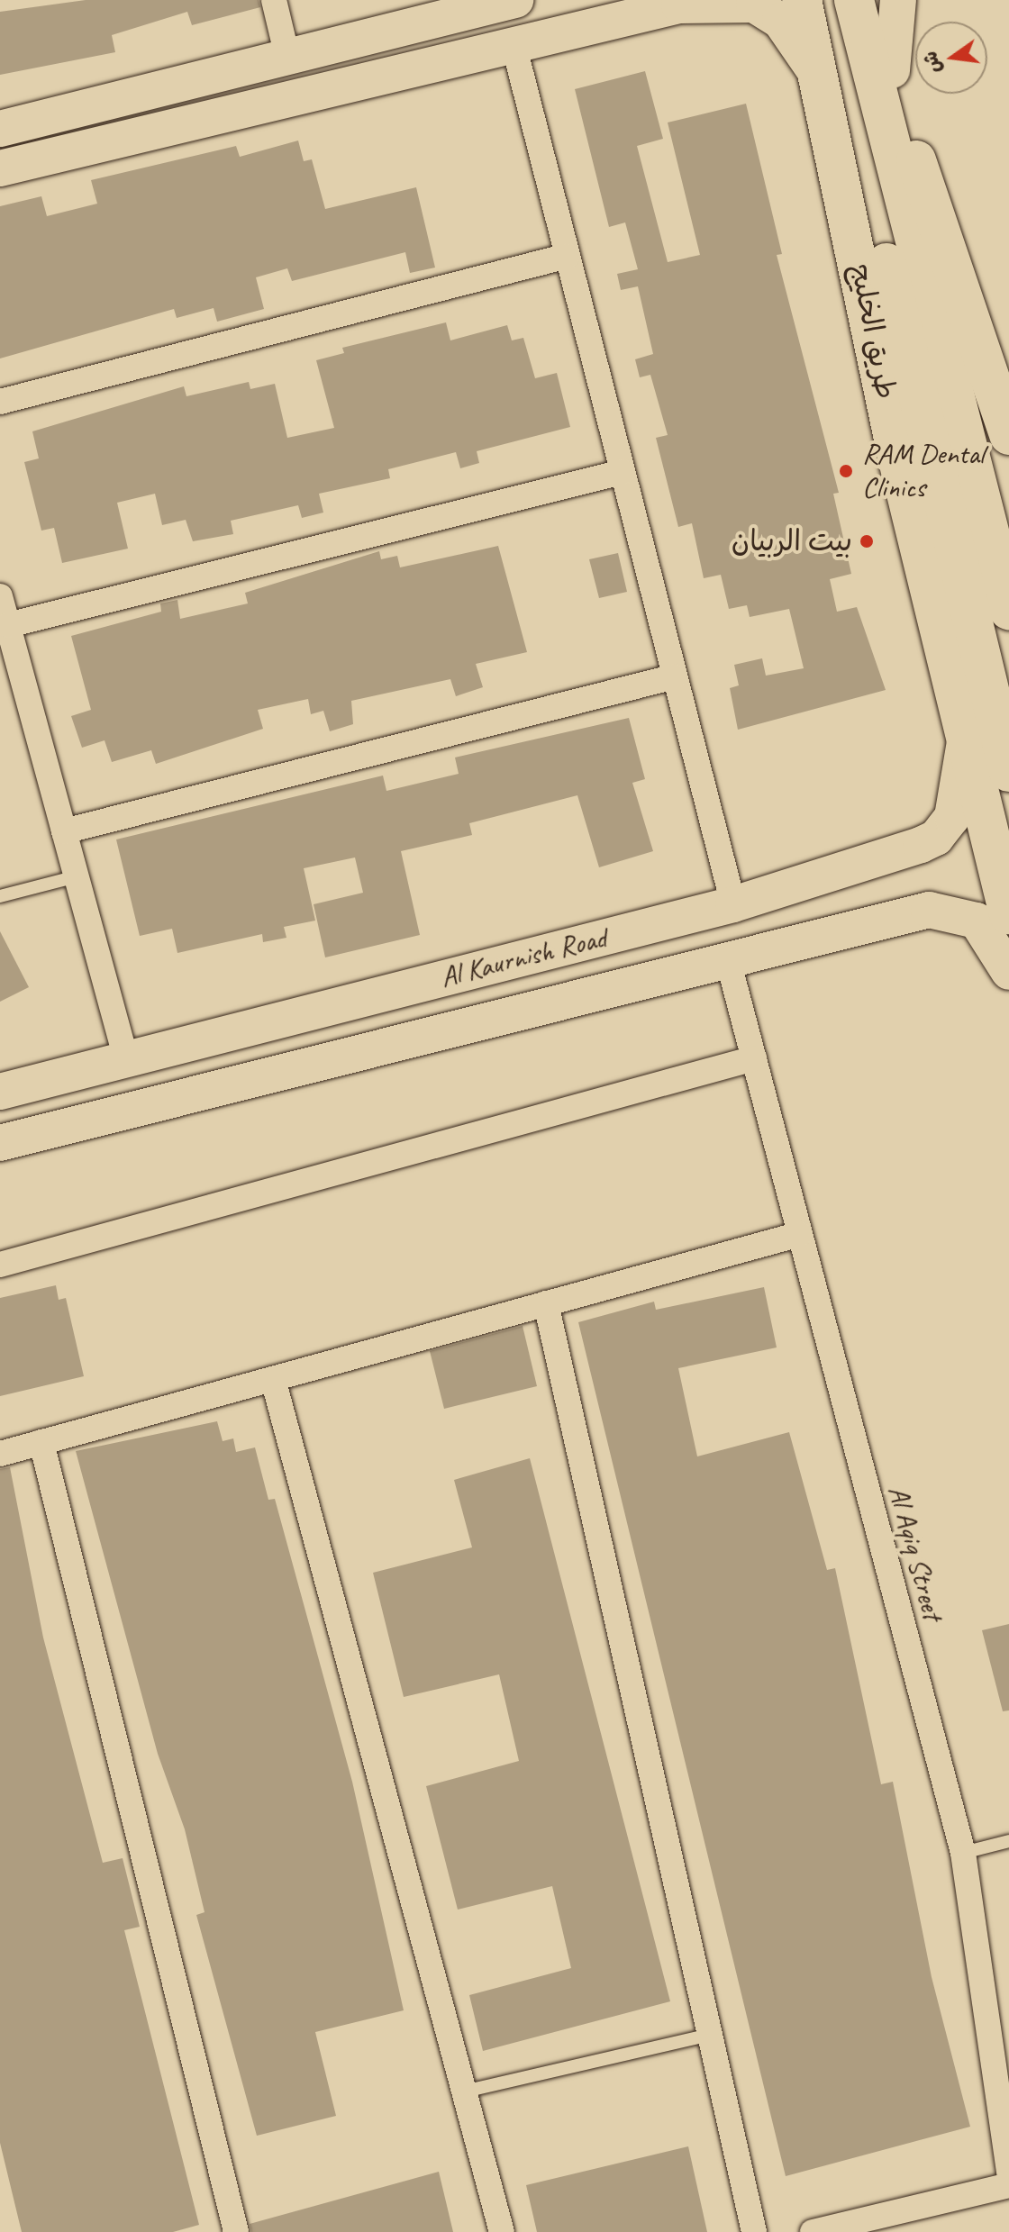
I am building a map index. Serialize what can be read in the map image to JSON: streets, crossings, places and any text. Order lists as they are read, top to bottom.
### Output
{
  "streets": {
    "main road": ["طريق الخليج"],
    "street": ["Al Kaurnish Road", "Al Aqiq Street"]
  },
  "crossings": [
    ["طريق الخليج", "Al Kaurnish Road"],
    ["Al Kaurnish Road", "Al Aqiq Street"]
  ],
  "places": ["RAM Dental Clinics", "بيت الربيان"],
  "north": "left"
}
